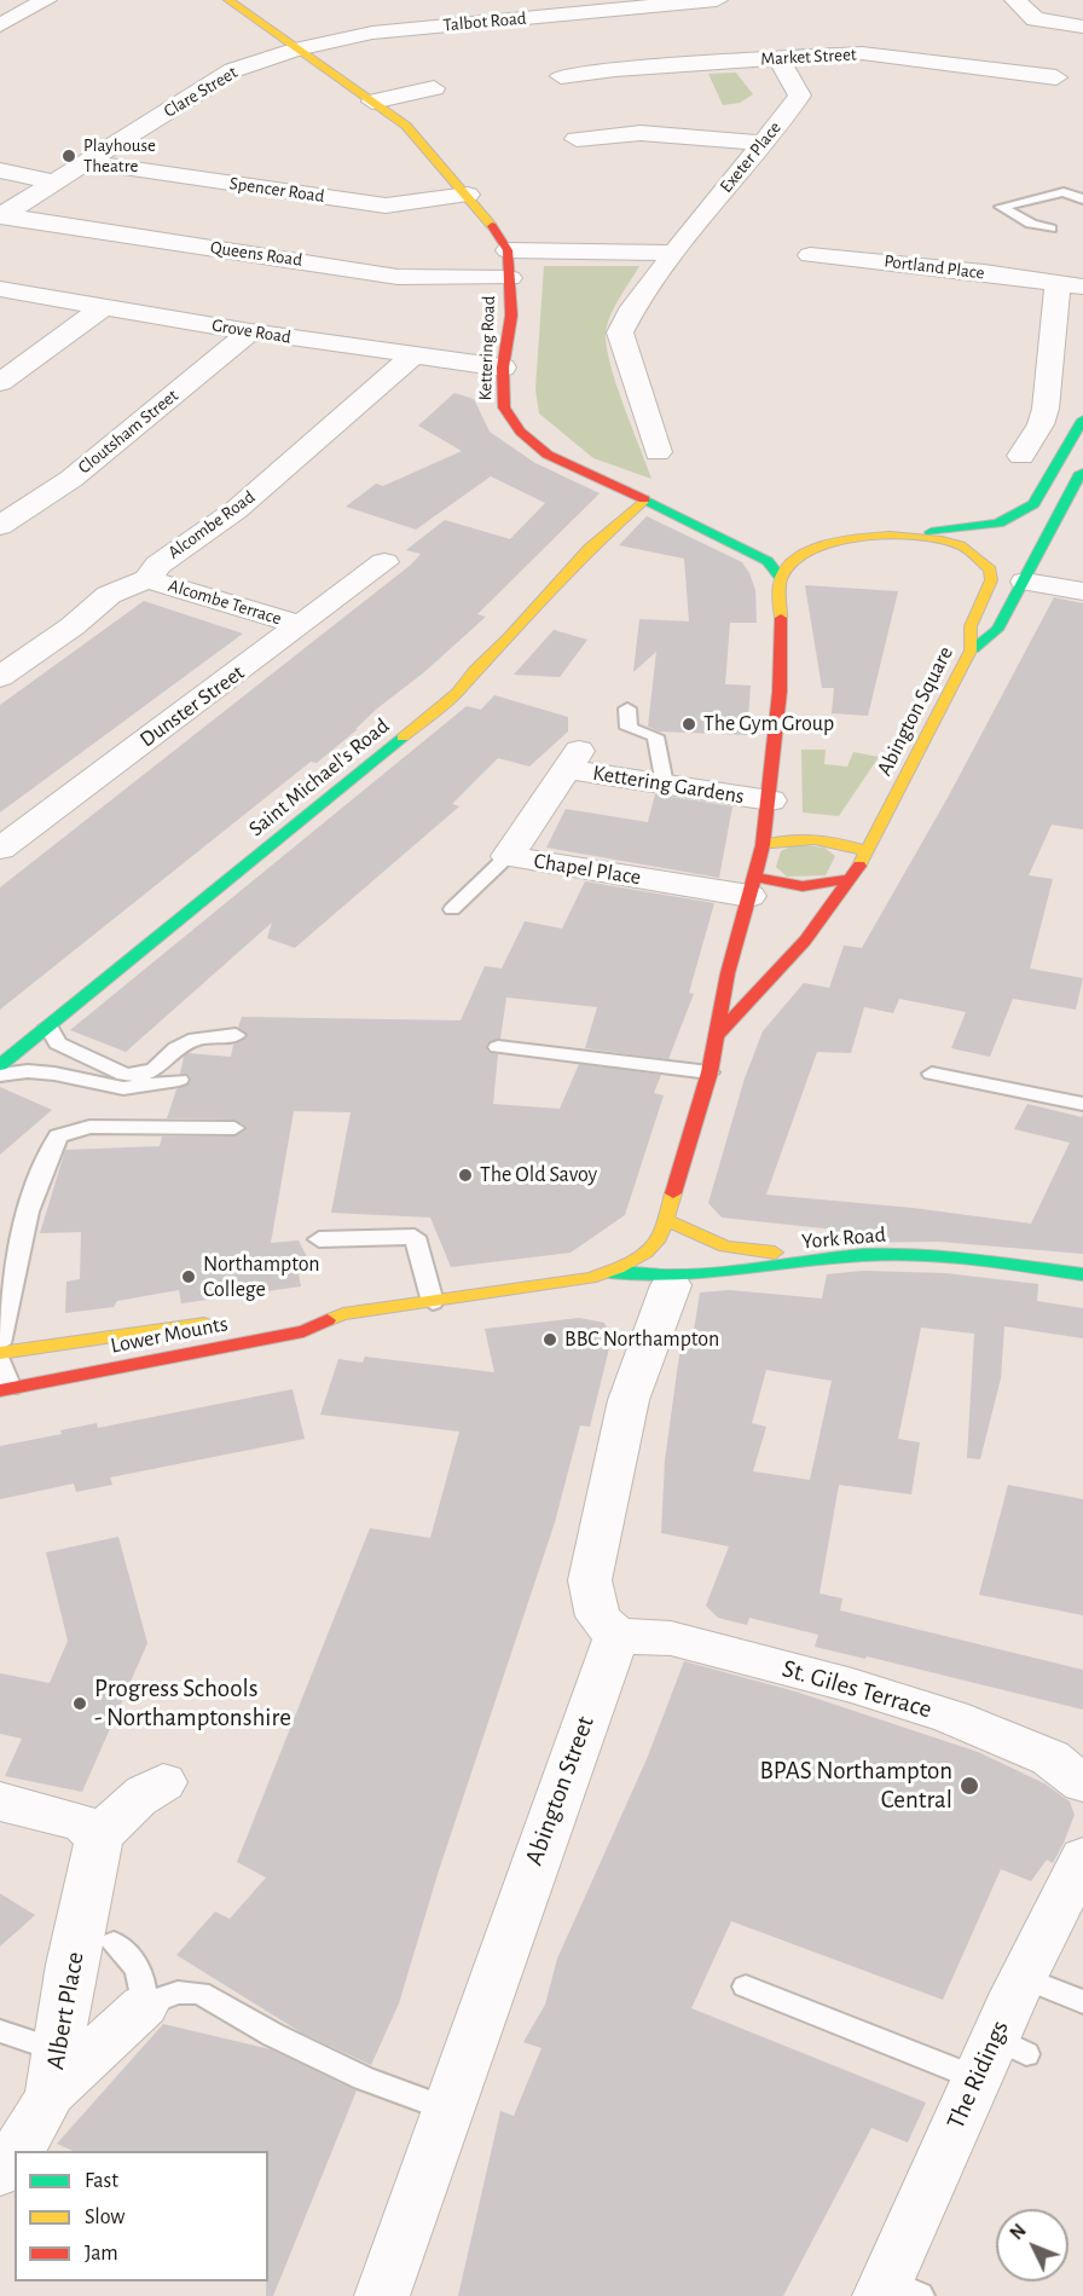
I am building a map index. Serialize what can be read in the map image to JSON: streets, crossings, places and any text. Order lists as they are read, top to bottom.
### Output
{
  "streets": {
    "main road": [
      "Kettering Road",
      "Abington Square",
      "Saint Michael's Road",
      "York Road",
      "Lower Mounts"
    ],
    "street": [
      "Talbot Road",
      "Market Street",
      "Clare Street",
      "Exeter Place",
      "Spencer Road",
      "Queens Road",
      "Portland Place",
      "Grove Road",
      "Cloutsham Street",
      "Alcombe Road",
      "Alcombe Terrace",
      "Dunster Street",
      "Kettering Gardens",
      "Chapel Place",
      "St. Giles Terrace",
      "Abington Street",
      "Albert Place",
      "The Ridings"
    ]
  },
  "crossings": [
    ["Talbot Road", "Clare Street"],
    ["Market Street", "Exeter Place"],
    ["Clare Street", "Spencer Road"],
    ["Clare Street", "Queens Road"],
    ["Queens Road", "Kettering Road"],
    ["Grove Road", "Kettering Road"],
    ["Grove Road", "Cloutsham Street"],
    ["Grove Road", "Alcombe Road"],
    ["Kettering Road", "Abington Square"],
    ["Kettering Road", "Saint Michael's Road"],
    ["Alcombe Road", "Alcombe Terrace"],
    ["Alcombe Terrace", "Dunster Street"],
    ["Kettering Gardens", "Chapel Place"],
    ["York Road", "Lower Mounts"],
    ["St. Giles Terrace", "Abington Street"]
  ],
  "places": [
    "Playhouse Theatre",
    "The Gym Group",
    "The Old Savoy",
    "Northampton College",
    "BBC Northampton",
    "Progress Schools - Northamptonshire",
    "BPAS Northampton Central"
  ],
  "legend": ["Fast", "Slow", "Jam"],
  "north": "top left"
}
